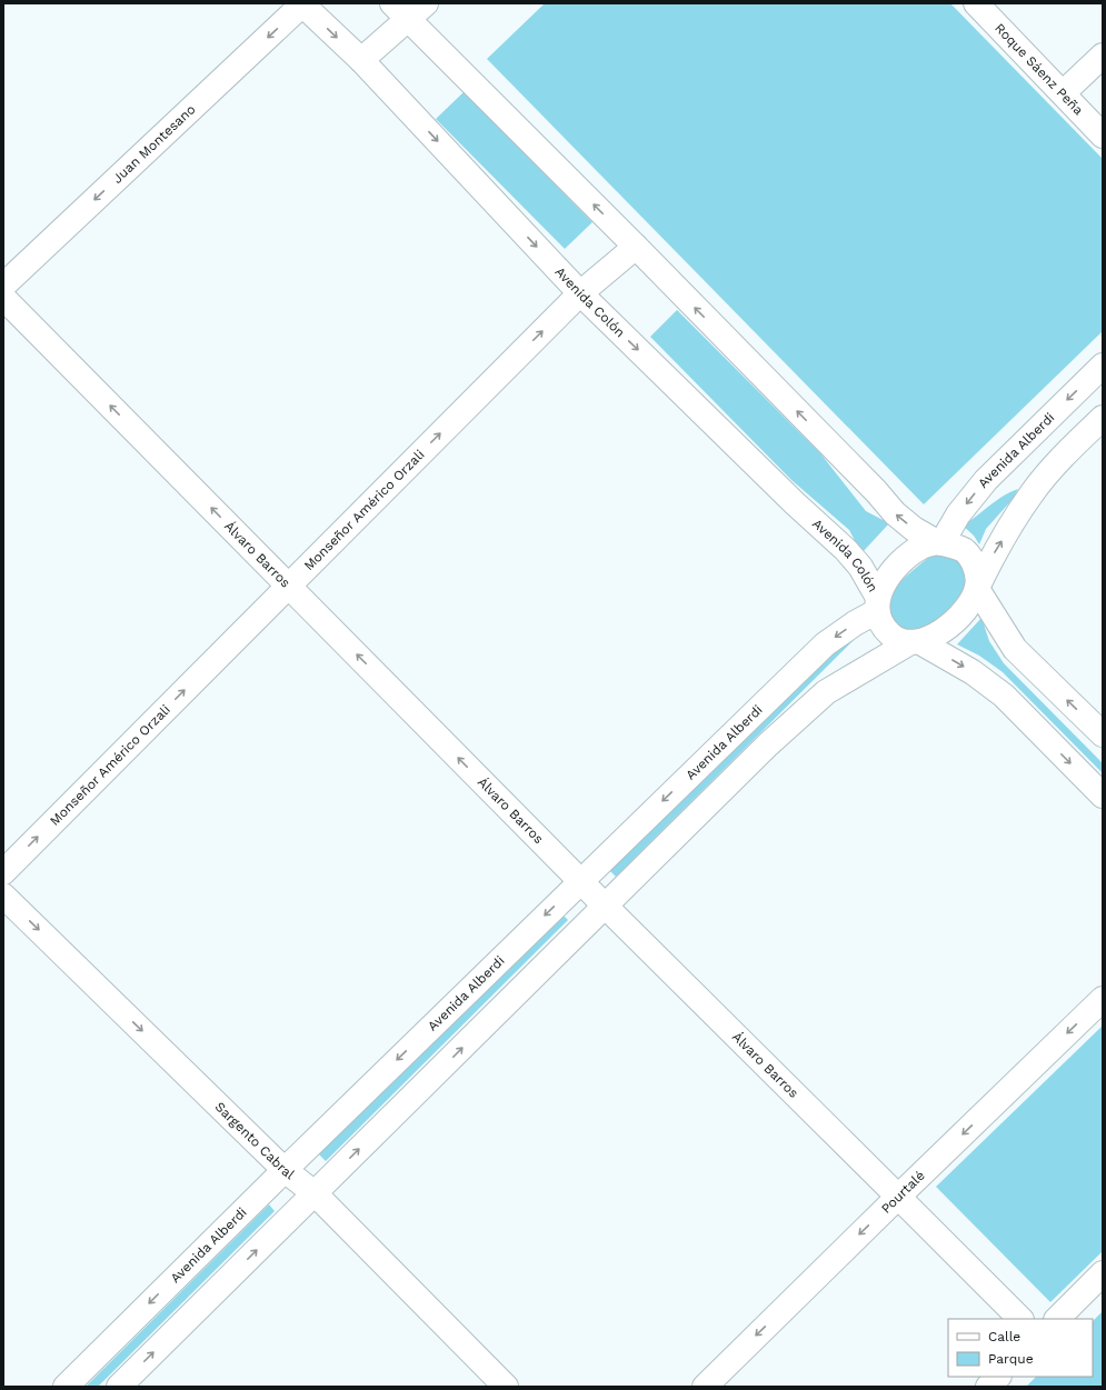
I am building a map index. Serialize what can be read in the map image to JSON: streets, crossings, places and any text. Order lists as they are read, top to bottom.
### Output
{
  "streets": {
    "street": [
      "Roque Sáenz Peña",
      "Juan Montesano",
      "Avenida Colón",
      "Avenida Alberdi",
      "Monseñor Américo Orzali",
      "Álvaro Barros",
      "Sargento Cabral",
      "Pourtalé"
    ]
  },
  "crossings": [
    ["Juan Montesano", "Avenida Colón"],
    ["Avenida Colón", "Avenida Alberdi"],
    ["Avenida Colón", "Monseñor Américo Orzali"],
    ["Avenida Alberdi", "Álvaro Barros"],
    ["Avenida Alberdi", "Sargento Cabral"],
    ["Monseñor Américo Orzali", "Álvaro Barros"],
    ["Álvaro Barros", "Pourtalé"]
  ],
  "one_way": [
    "Juan Montesano",
    "Monseñor Américo Orzali",
    "Álvaro Barros",
    "Sargento Cabral",
    "Pourtalé"
  ],
  "legend": ["Calle", "Parque"]
}
